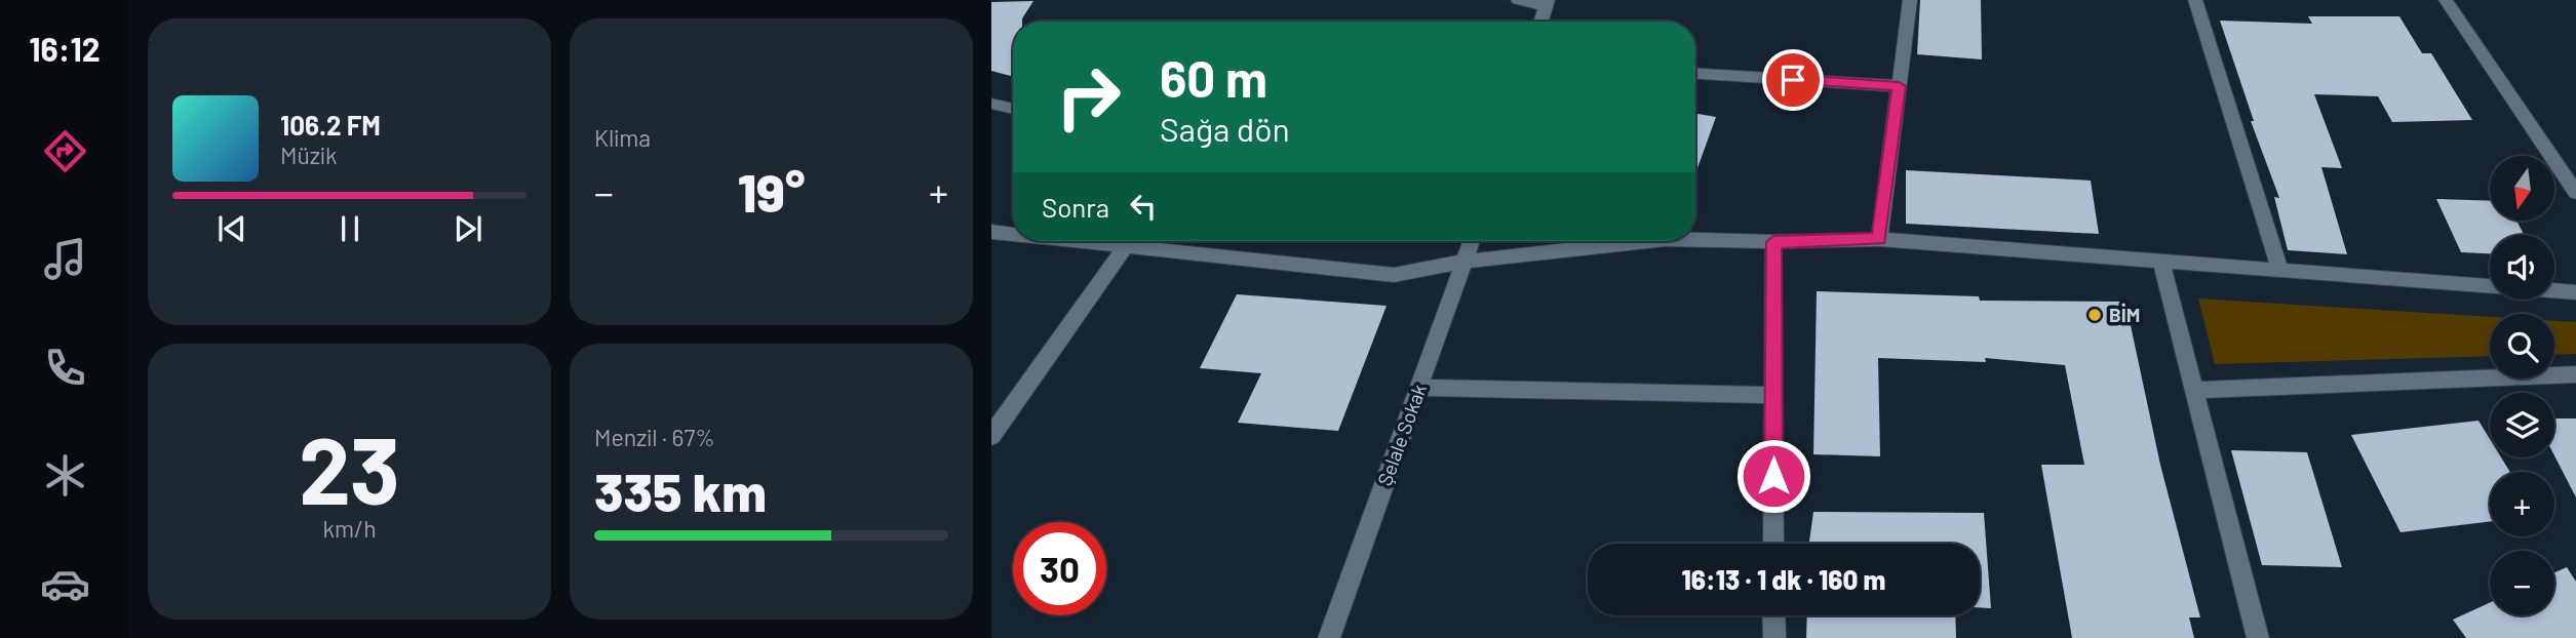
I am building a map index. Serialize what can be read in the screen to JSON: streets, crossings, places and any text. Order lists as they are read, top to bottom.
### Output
{
  "streets": {
    "street": ["Şelale Sokak"]
  },
  "places": ["BİM"],
  "north": "bottom",
  "page": {
    "tabs": "16:12",
    "tile": [
      "Klima",
      ["23", "km/h"],
      ["Menzil · 67%", "335 km"]
    ],
    "turn": ["60 m", "Sağa dön"],
    "song": ["106.2 FM", "Müzik"],
    "map_buttons": ["+", "−"],
    "heat": ["−", "19°", "+"],
    "then": "Sonra",
    "limit": "30",
    "trip": "16:13 · 1 dk · 160 m"
  }
}
